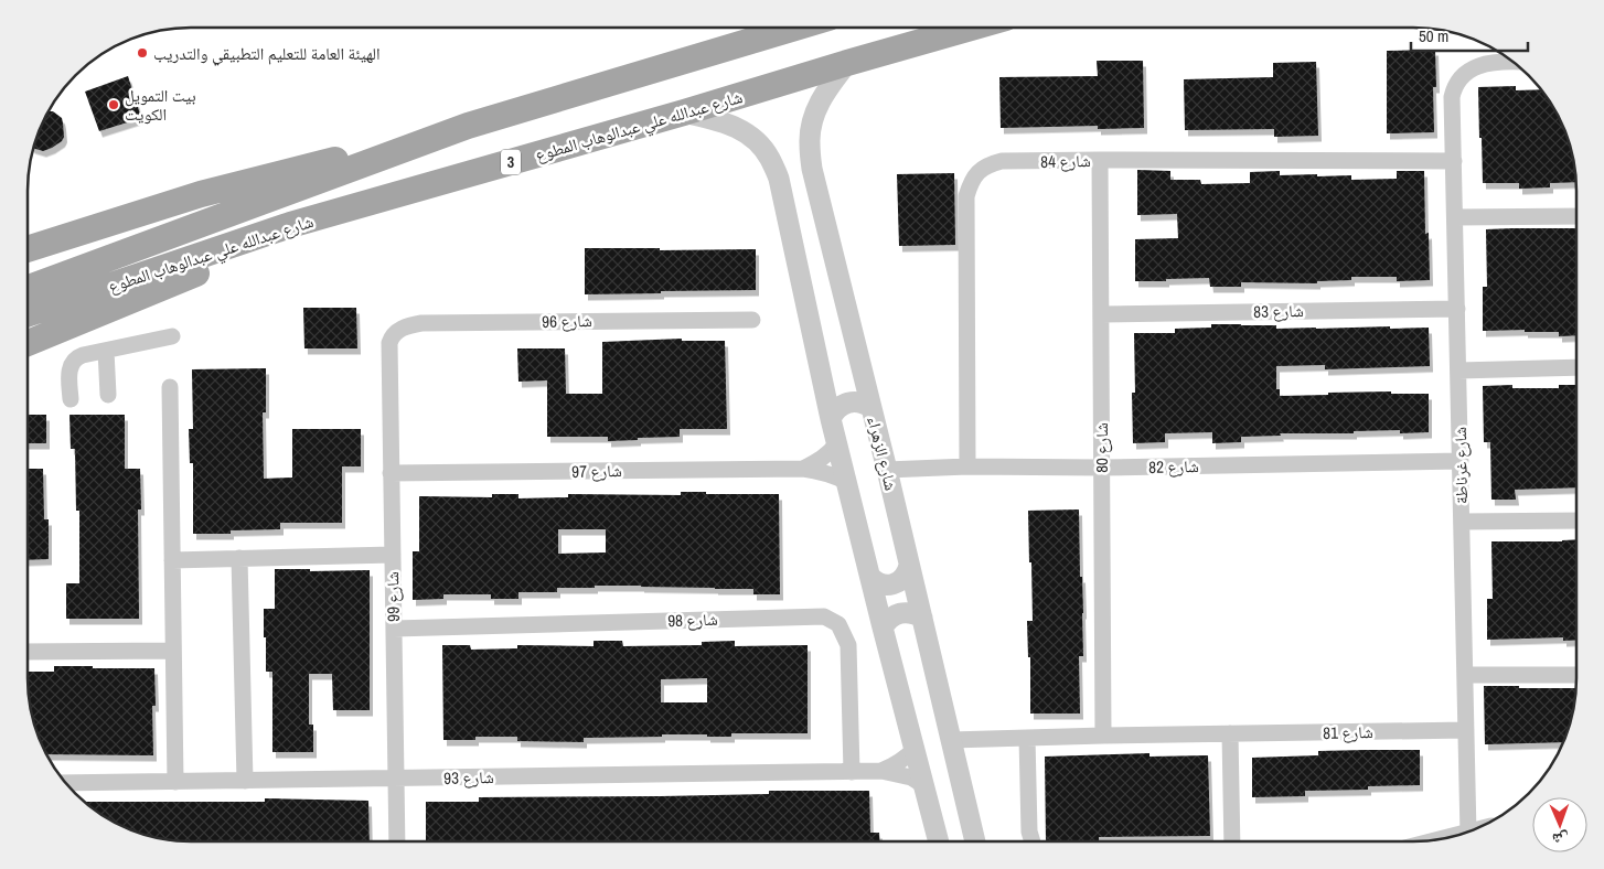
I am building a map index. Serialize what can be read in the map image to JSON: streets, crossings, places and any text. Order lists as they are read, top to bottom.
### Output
{
  "streets": {
    "main road": ["شارع عبدالله علي عبدالوهاب المطوع", "3"],
    "street": [
      "شارع 84",
      "شارع 83",
      "شارع 96",
      "شارع 80",
      "شارع الزهراء",
      "شارع غرناطة",
      "شارع 82",
      "شارع 97",
      "شارع 99",
      "شارع 98",
      "شارع 81",
      "شارع 93"
    ]
  },
  "crossings": [
    ["شارع عبدالله علي عبدالوهاب المطوع", "شارع الزهراء"],
    ["شارع 84", "شارع 80"],
    ["شارع 84", "شارع غرناطة"],
    ["شارع 84", "شارع 82"],
    ["شارع 83", "شارع 80"],
    ["شارع 83", "شارع غرناطة"],
    ["شارع 96", "شارع 99"],
    ["شارع 80", "شارع 82"],
    ["شارع 80", "شارع 81"],
    ["شارع الزهراء", "شارع 82"],
    ["شارع الزهراء", "شارع 81"],
    ["شارع غرناطة", "شارع 82"],
    ["شارع غرناطة", "شارع 81"],
    ["شارع 97", "شارع 99"],
    ["شارع 99", "شارع 98"],
    ["شارع 99", "شارع 93"],
    ["شارع 98", "شارع 93"]
  ],
  "places": ["الهيئة العامة للتعليم التطبيقي والتدريب", "بيت التمويل الكويت"],
  "scale_bar": "50 m",
  "north": "bottom"
}
